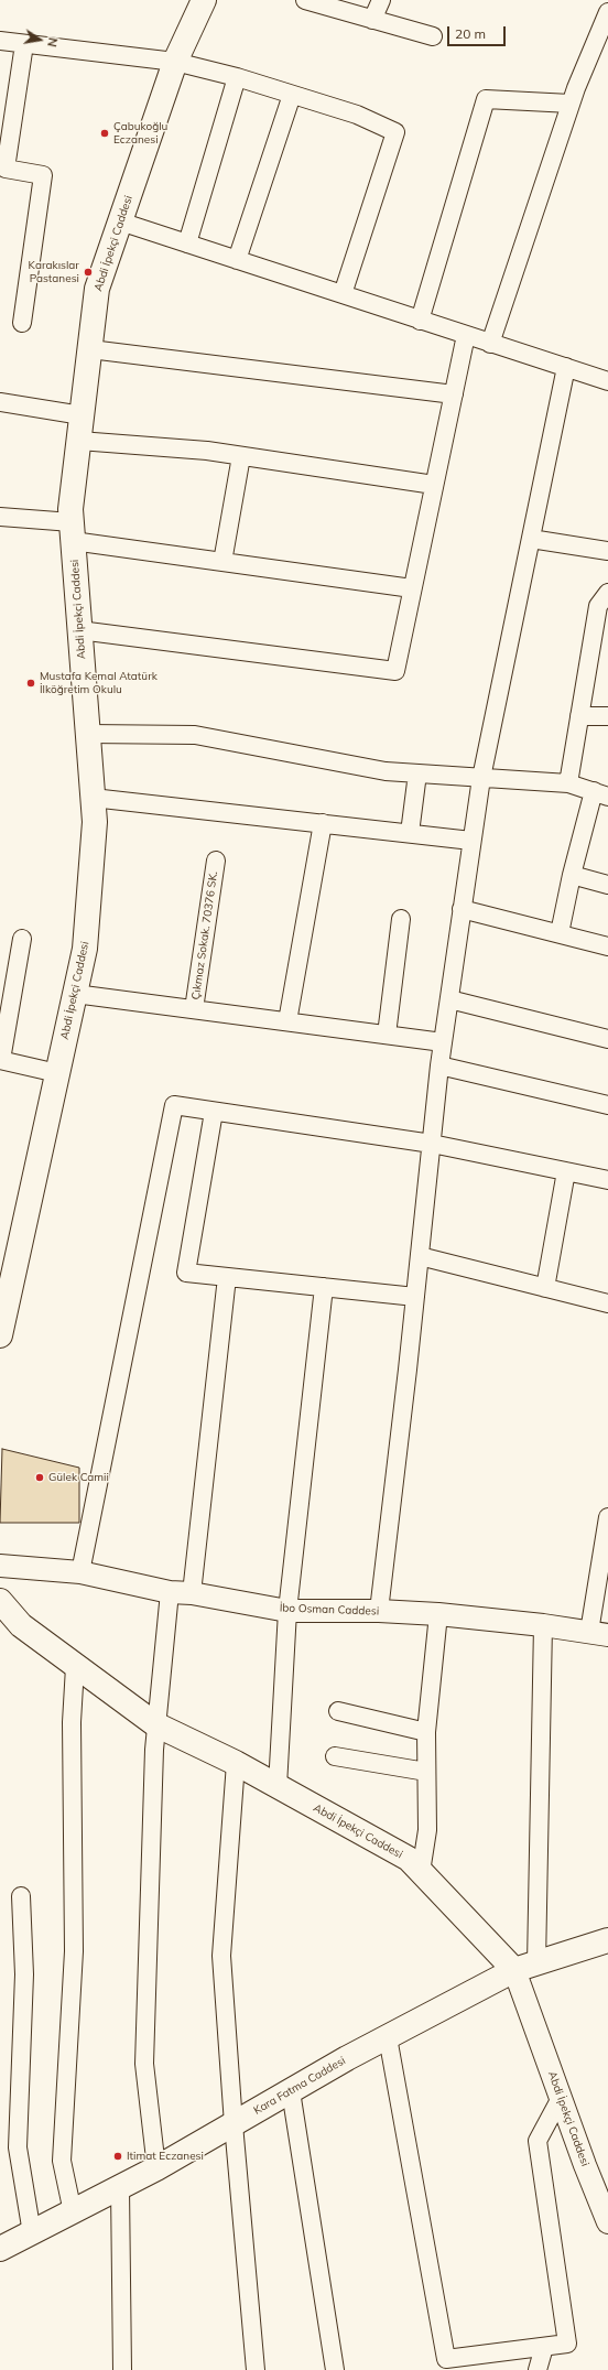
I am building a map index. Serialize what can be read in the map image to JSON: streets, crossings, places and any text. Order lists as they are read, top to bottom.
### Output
{
  "streets": {
    "main road": ["Abdi İpekçi Caddesi", "Kara Fatma Caddesi"],
    "street": ["Çıkmaz Sokak. 70376 SK.", "İbo Osman Caddesi"]
  },
  "crossings": [
    ["Abdi İpekçi Caddesi", "Kara Fatma Caddesi"]
  ],
  "places": [
    "Çabukoğlu Eczanesi",
    "Karakıslar Pastanesi",
    "Mustafa Kemal Atatürk İlköğretim Okulu",
    "Gülek Camii",
    "Itimat Eczanesi"
  ],
  "scale_bar": "20 m",
  "north": "right"
}
